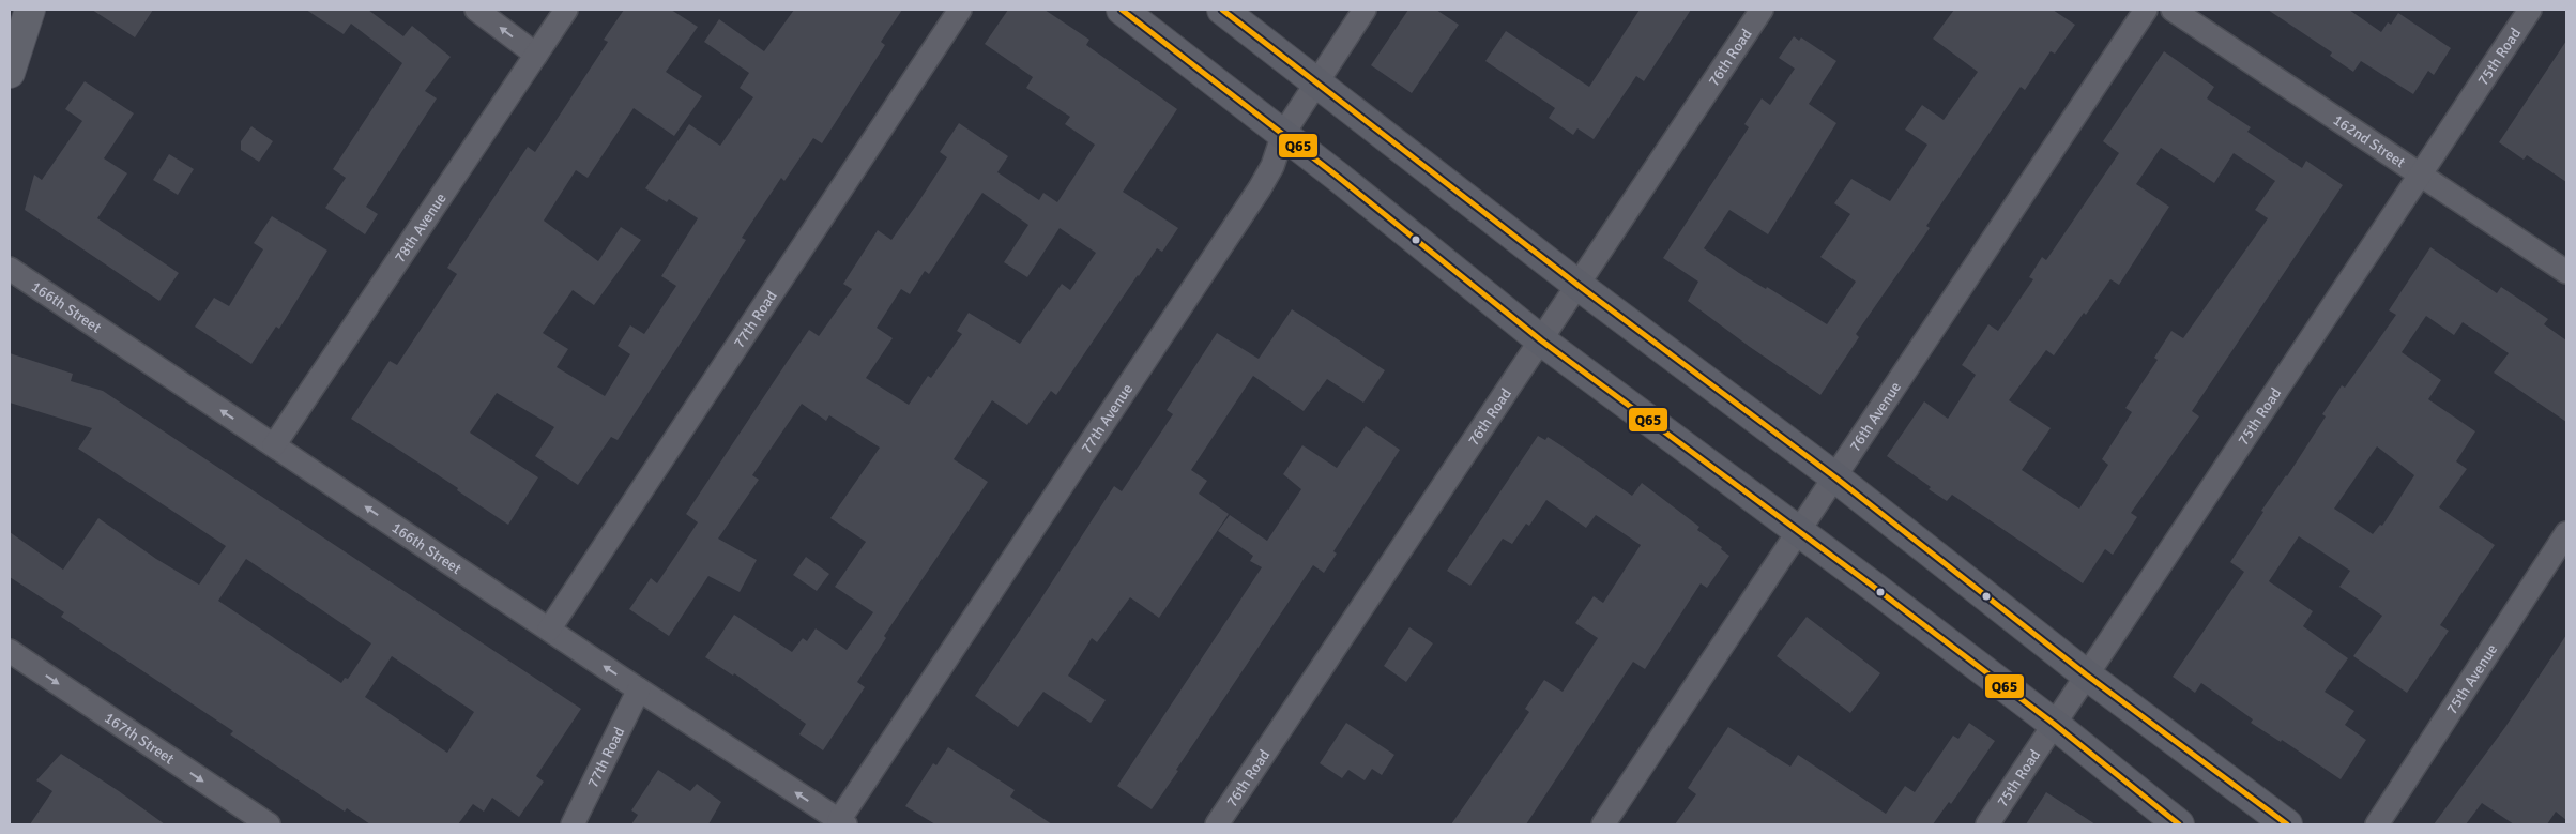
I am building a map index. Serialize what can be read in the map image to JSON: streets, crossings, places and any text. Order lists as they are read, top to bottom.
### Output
{
  "streets": {
    "street": [
      "75th Road",
      "76th Road",
      "162nd Street",
      "78th Avenue",
      "166th Street",
      "77th Road",
      "77th Avenue",
      "76th Avenue",
      "75th Avenue",
      "167th Street"
    ]
  },
  "crossings": [
    ["75th Road", "162nd Street"],
    ["78th Avenue", "166th Street"],
    ["166th Street", "77th Road"],
    ["166th Street", "77th Avenue"]
  ],
  "one_way": ["166th Street", "167th Street"],
  "lines": ["transit line Q65"]
}
